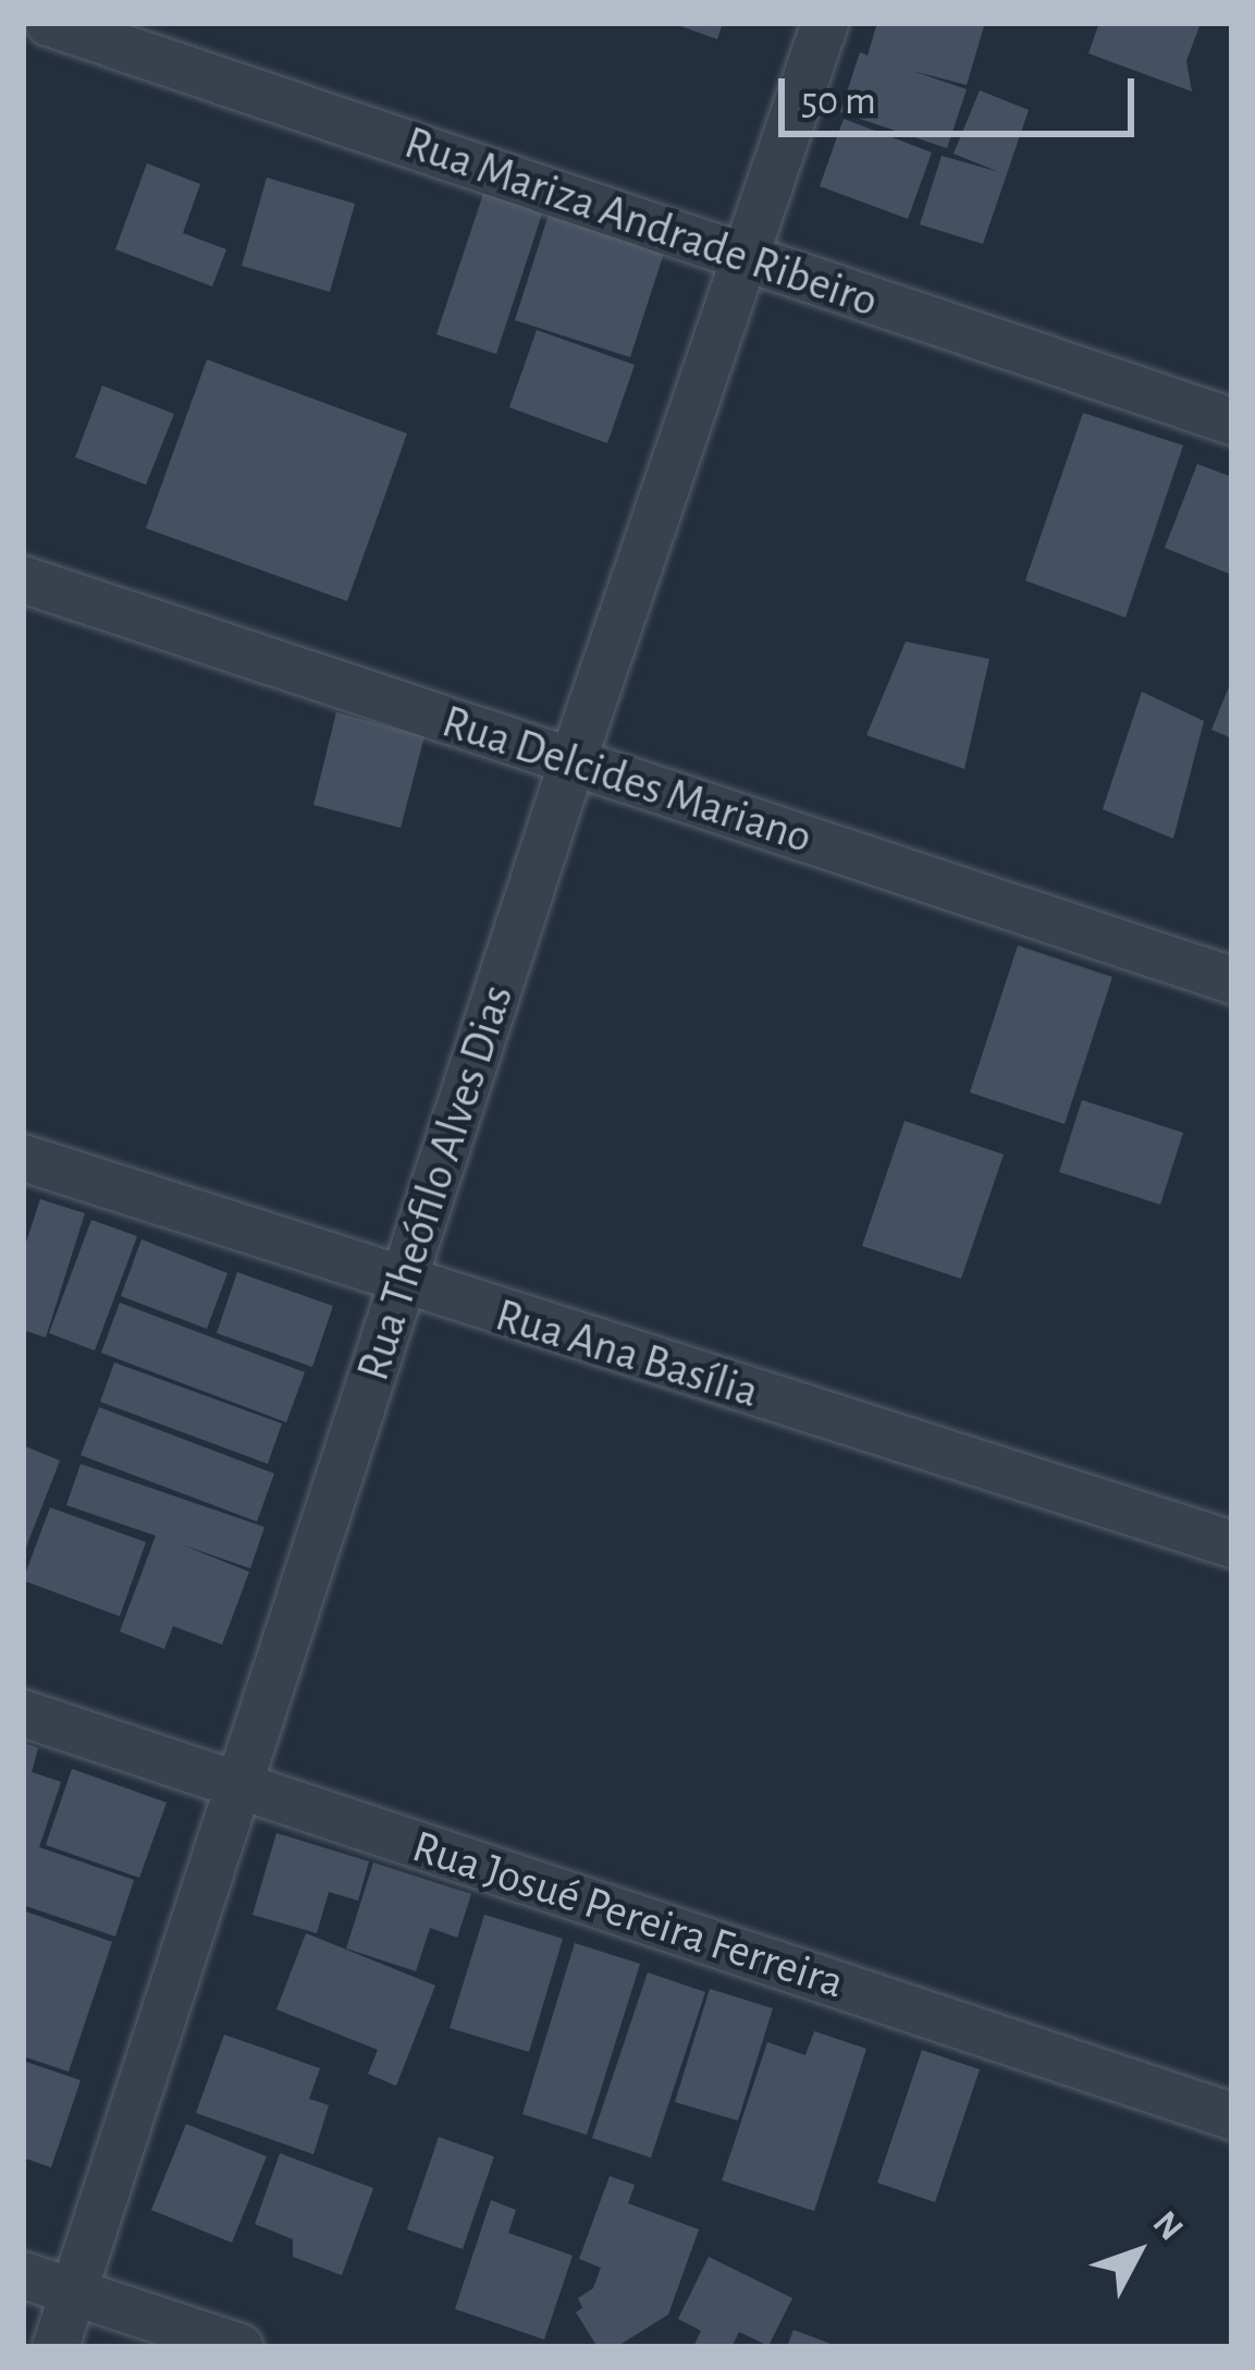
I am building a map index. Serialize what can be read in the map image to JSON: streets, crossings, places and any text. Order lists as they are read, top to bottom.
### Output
{
  "streets": {
    "street": [
      "Rua Mariza Andrade Ribeiro",
      "Rua Delcides Mariano",
      "Rua Theófilo Alves Dias",
      "Rua Ana Basília",
      "Rua Josué Pereira Ferreira"
    ]
  },
  "crossings": [
    ["Rua Mariza Andrade Ribeiro", "Rua Theófilo Alves Dias"],
    ["Rua Delcides Mariano", "Rua Theófilo Alves Dias"],
    ["Rua Theófilo Alves Dias", "Rua Ana Basília"],
    ["Rua Theófilo Alves Dias", "Rua Josué Pereira Ferreira"]
  ],
  "scale_bar": "50 m",
  "north": "top right"
}
